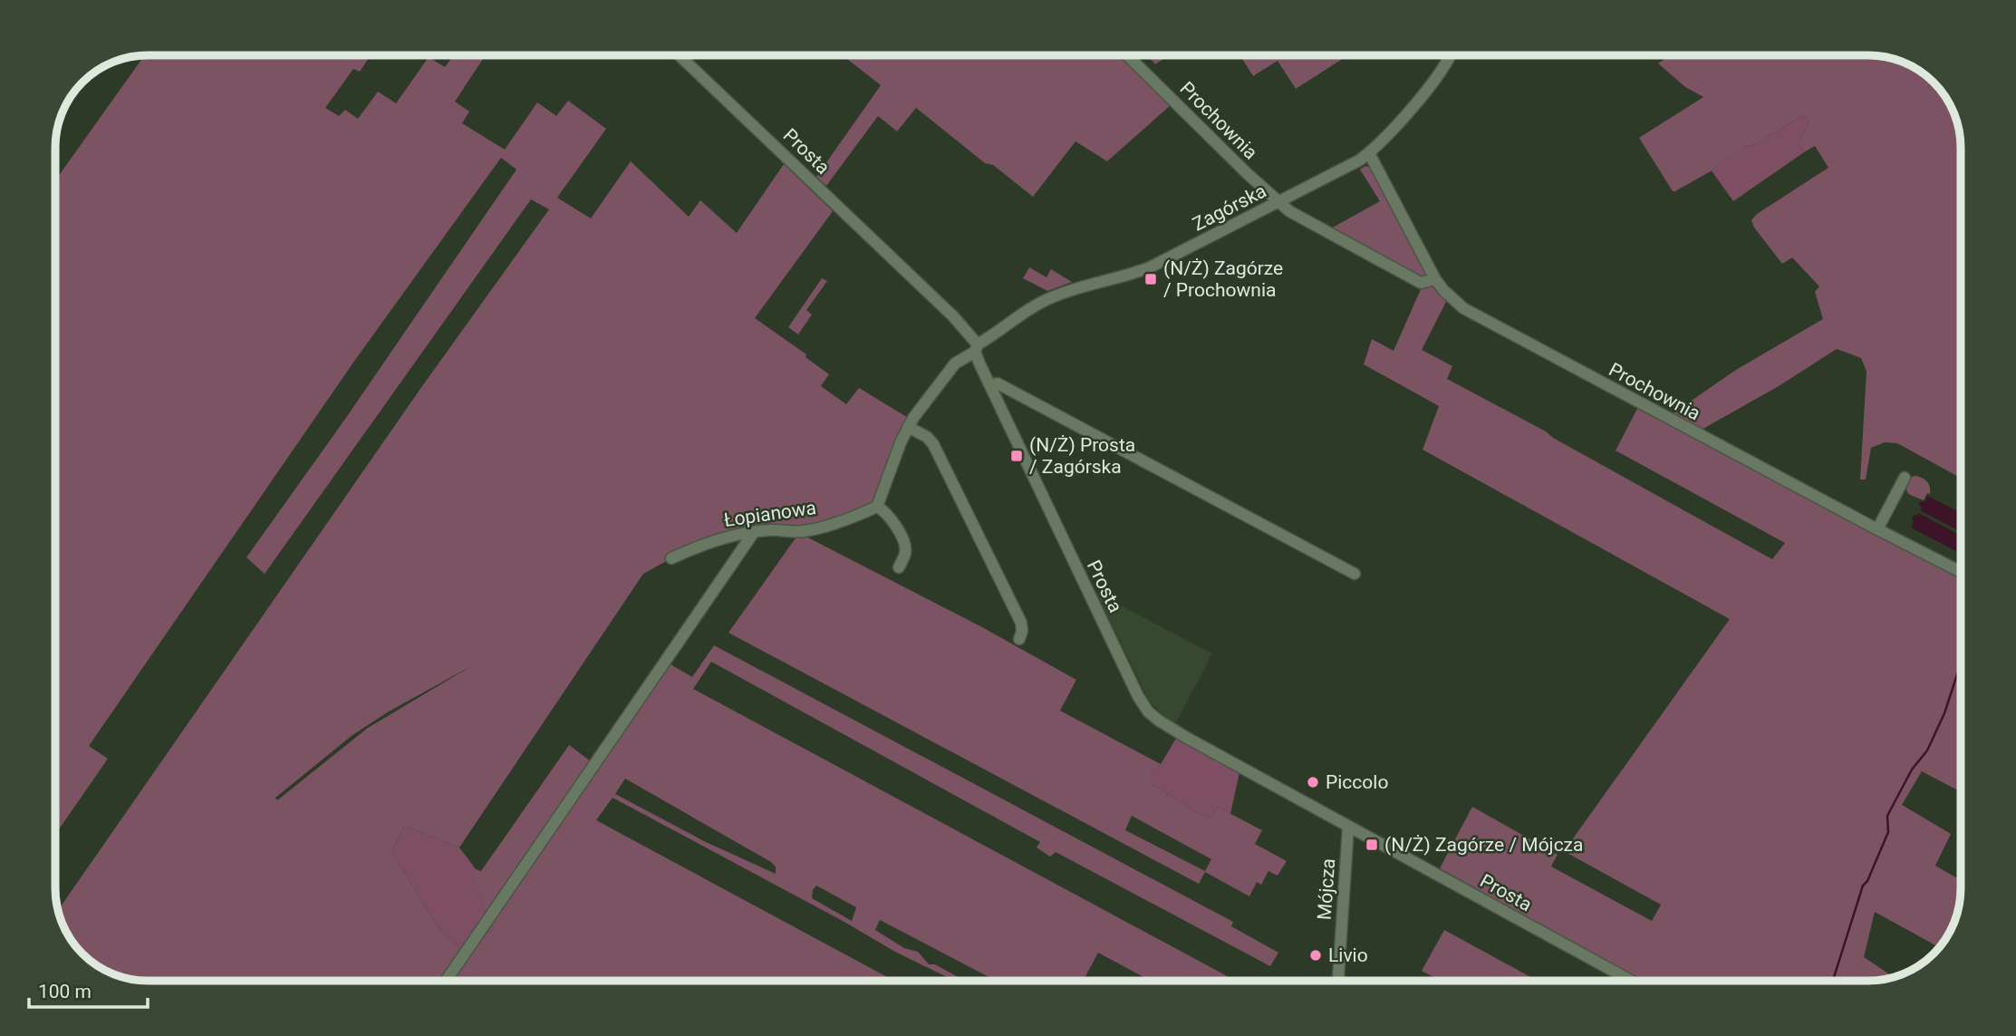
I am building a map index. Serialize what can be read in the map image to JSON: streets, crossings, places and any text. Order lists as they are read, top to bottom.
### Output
{
  "streets": {
    "street": [
      "Prochownia",
      "Prosta",
      "Zagórska",
      "Łopianowa",
      "Mójcza"
    ]
  },
  "crossings": [
    ["Prochownia", "Zagórska"],
    ["Prosta", "Zagórska"],
    ["Prosta", "Mójcza"]
  ],
  "places": {
    "transit": ["(N/Ż) Zagórze / Prochownia", "(N/Ż) Prosta / Zagórska", "(N/Ż) Zagórze / Mójcza"],
    "other": ["Piccolo", "Livio"]
  },
  "scale_bar": "100 m"
}
